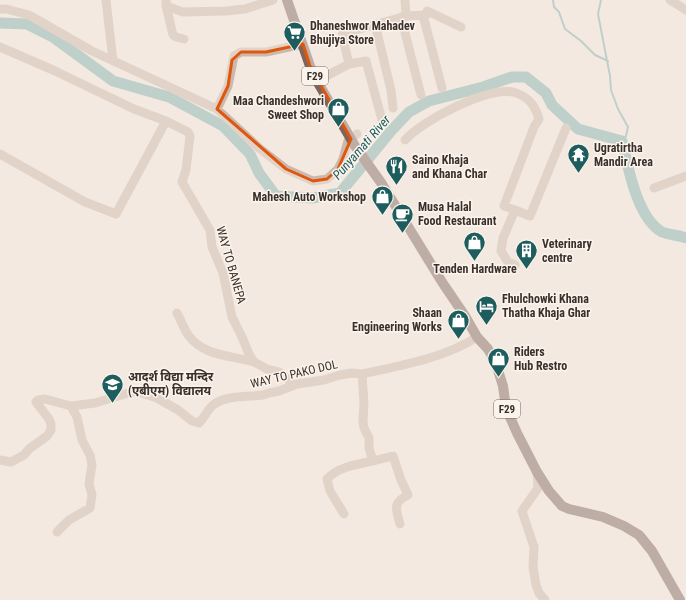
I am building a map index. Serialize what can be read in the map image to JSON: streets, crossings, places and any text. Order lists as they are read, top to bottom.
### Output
{
  "streets": {
    "main road": ["F29"],
    "street": ["WAY TO BANEPA", "WAY TO PAKO DOL"]
  },
  "crossings": [
    ["F29", "WAY TO PAKO DOL"]
  ],
  "water": ["Punyamati River"],
  "places": {
    "supermarket": ["Dhaneshwor Mahadev Bhujiya Store"],
    "shop": [
      "Maa Chandeshwori Sweet Shop",
      "Mahesh Auto Workshop",
      "Tenden Hardware",
      "Shaan Engineering Works",
      "Riders Hub Restro"
    ],
    "temple": ["Ugratirtha Mandir Area"],
    "restaurant": ["Saino Khaja and Khana Char"],
    "cafe": ["Musa Halal Food Restaurant"],
    "building": ["Veterinary centre"],
    "hotel": ["Fhulchowki Khana Thatha Khaja Ghar"],
    "school or university": ["आदर्श विद्या मन्दिर (एबीएम) विद्यालय"]
  }
}
